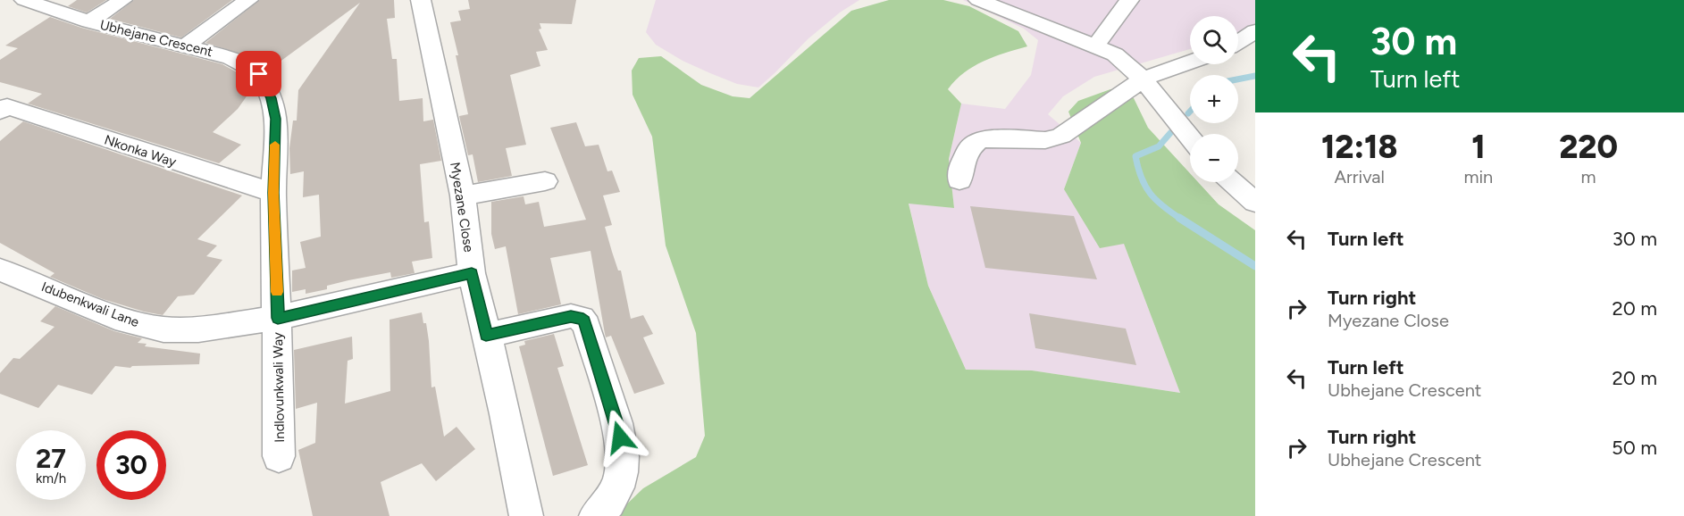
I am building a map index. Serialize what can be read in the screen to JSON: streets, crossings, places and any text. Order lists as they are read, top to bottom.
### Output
{
  "streets": {
    "street": [
      "Ubhejane Crescent",
      "Nkonka Way",
      "Myezane Close",
      "Idubenkwali Lane",
      "Indlovunkwali Way"
    ]
  },
  "crossings": [
    ["Ubhejane Crescent", "Nkonka Way"],
    ["Ubhejane Crescent", "Idubenkwali Lane"],
    ["Ubhejane Crescent", "Indlovunkwali Way"],
    ["Idubenkwali Lane", "Indlovunkwali Way"]
  ],
  "page": {
    "turn": ["30 m", "Turn left"],
    "map_buttons": ["+", "−"],
    "eta": [
      "12:18",
      "Arrival",
      "1",
      "min",
      "220",
      "m"
    ],
    "list": [
      {
        "name": "Turn left",
        "value": "30 m"
      },
      {
        "name": "Turn right",
        "note": "Myezane Close",
        "value": "20 m"
      },
      {
        "name": "Turn left",
        "note": "Ubhejane Crescent",
        "value": "20 m"
      },
      {
        "name": "Turn right",
        "note": "Ubhejane Crescent",
        "value": "50 m"
      }
    ],
    "speed": "27 km/h",
    "limit": "30"
  }
}
